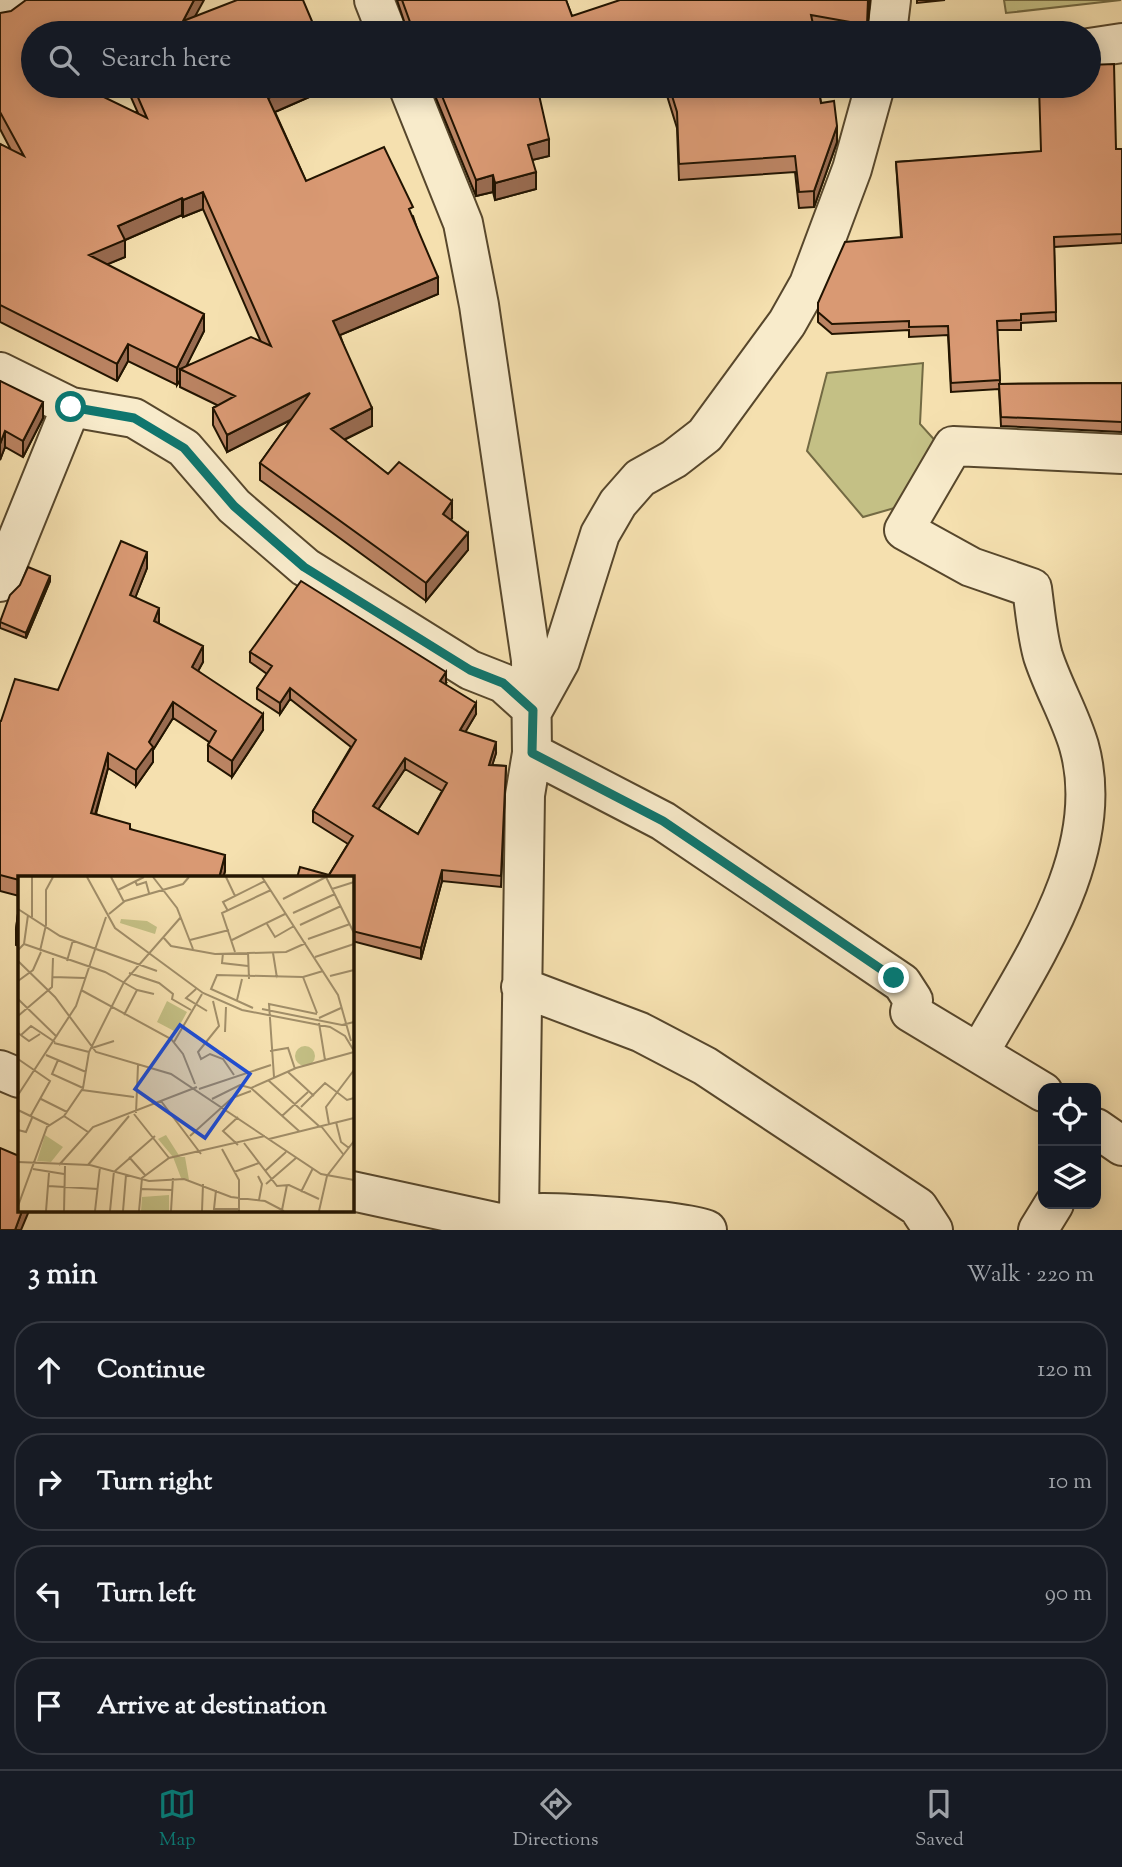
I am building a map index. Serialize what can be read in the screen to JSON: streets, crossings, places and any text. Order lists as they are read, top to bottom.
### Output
{
  "page": {
    "search": "Search here",
    "heading": ["3 min", "Walk · 220 m"],
    "list": [
      ["Continue", "120 m"],
      ["Turn right", "10 m"],
      ["Turn left", "90 m"],
      "Arrive at destination"
    ],
    "nav": ["Map", "Directions", "Saved"]
  }
}
